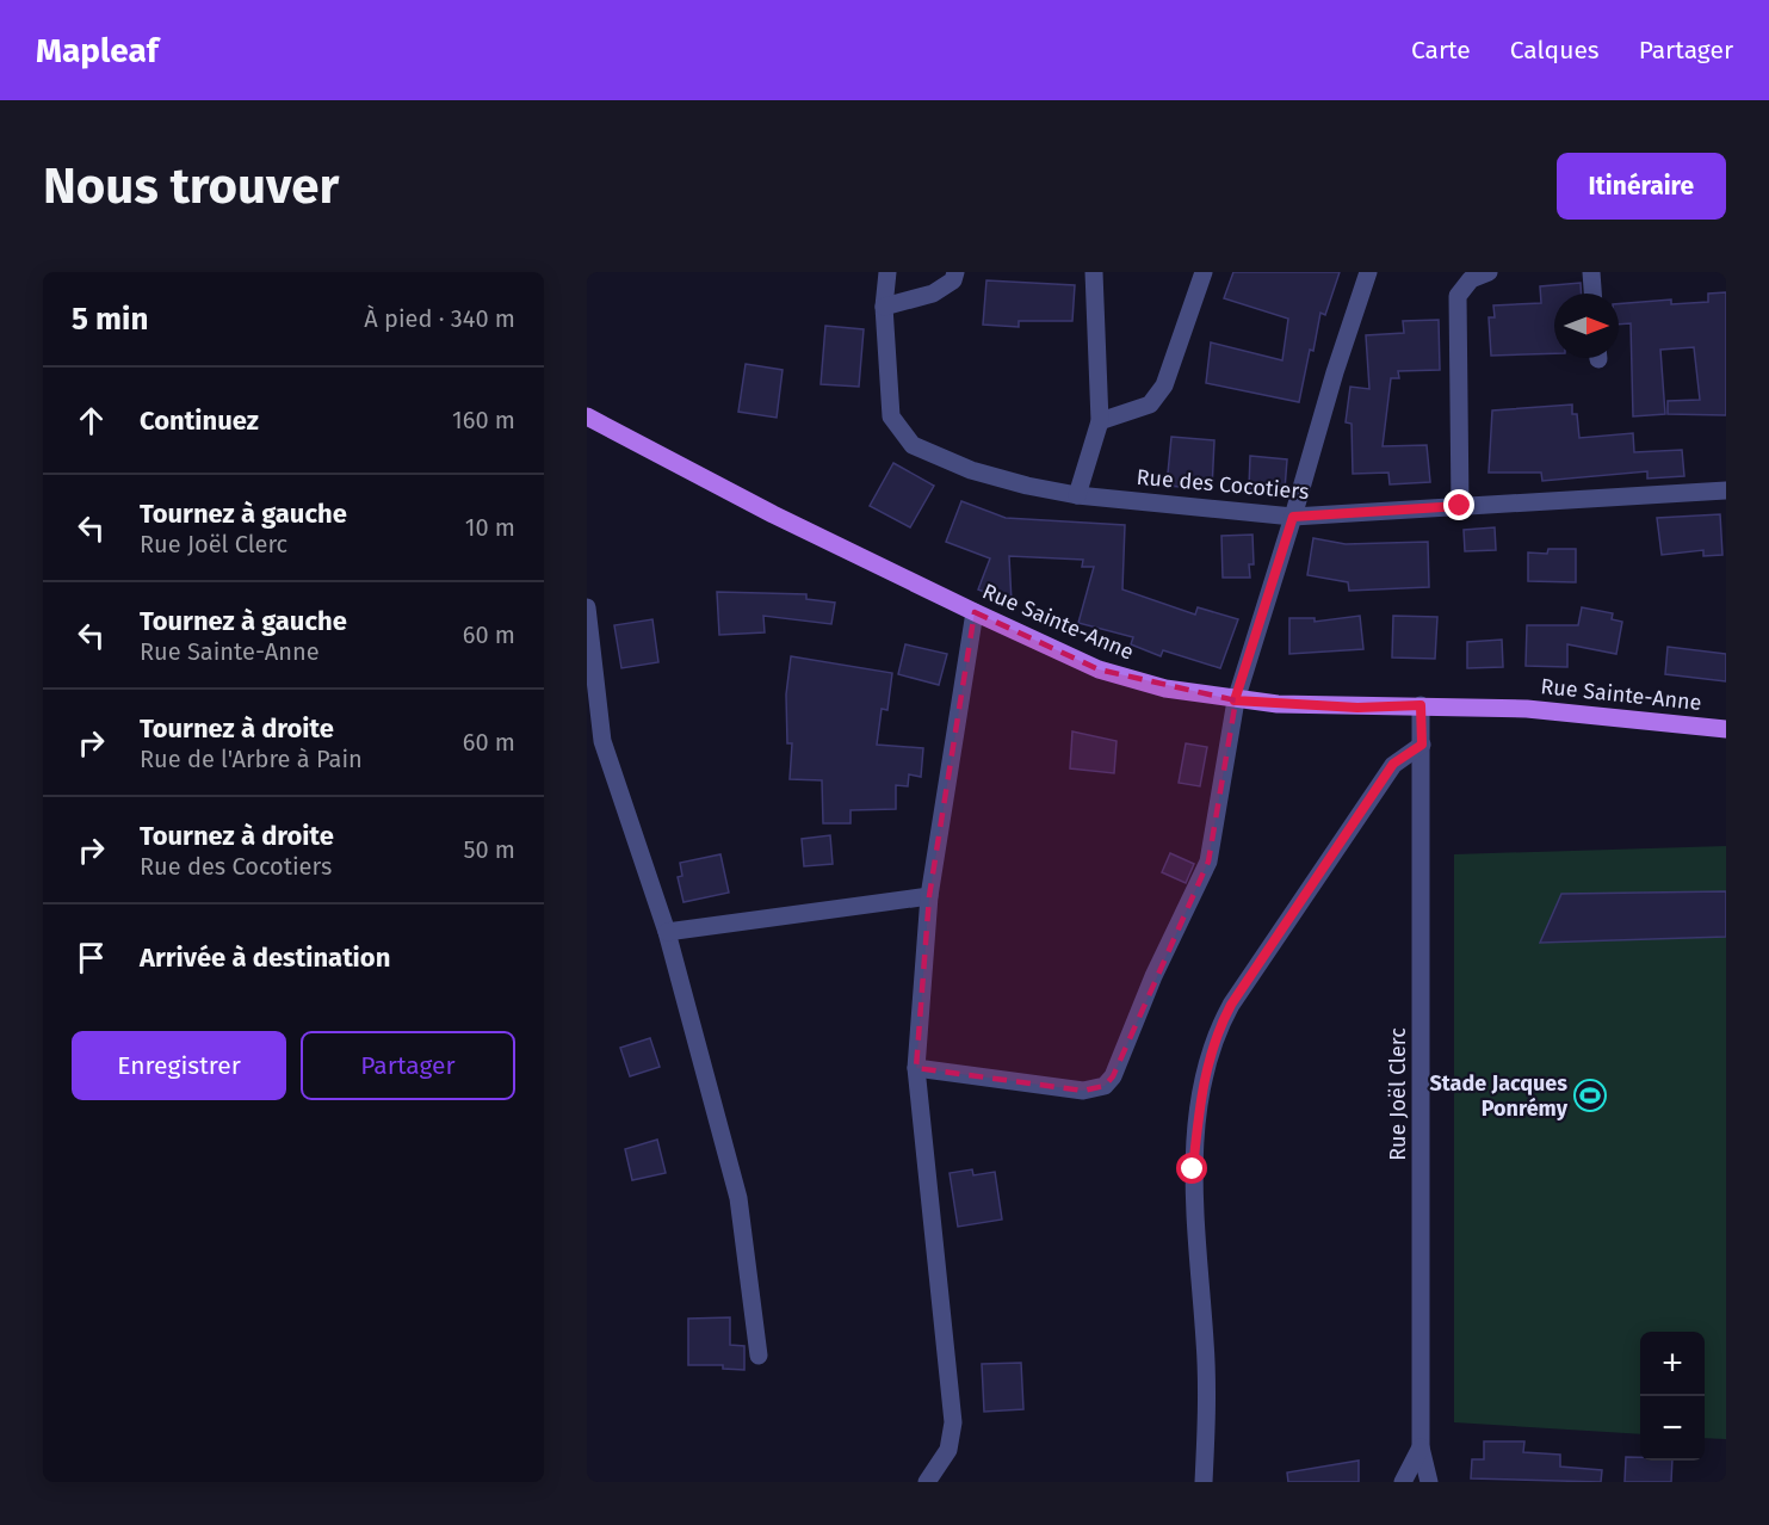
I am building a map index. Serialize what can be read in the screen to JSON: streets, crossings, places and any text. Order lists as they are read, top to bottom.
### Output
{
  "streets": {
    "main road": ["Rue Sainte-Anne"],
    "street": ["Rue des Cocotiers", "Rue Joël Clerc"]
  },
  "crossings": [
    ["Rue Sainte-Anne", "Rue Joël Clerc"]
  ],
  "places": {
    "sports": ["Stade Jacques Ponrémy"]
  },
  "north": "right",
  "page": {
    "header": "Mapleaf",
    "nav": ["Carte", "Calques", "Partager"],
    "buttons": [
      "Itinéraire",
      ["Enregistrer", "Partager"]
    ],
    "title": "Nous trouver",
    "heading": ["5 min", "À pied · 340 m"],
    "list": [
      ["Continuez", "160 m"],
      ["Tournez à gauche", "Rue Joël Clerc", "10 m"],
      ["Tournez à gauche", "Rue Sainte-Anne", "60 m"],
      ["Tournez à droite", "Rue de l'Arbre à Pain", "60 m"],
      ["Tournez à droite", "Rue des Cocotiers", "50 m"],
      "Arrivée à destination"
    ],
    "map_buttons": ["+", "−"]
  }
}
